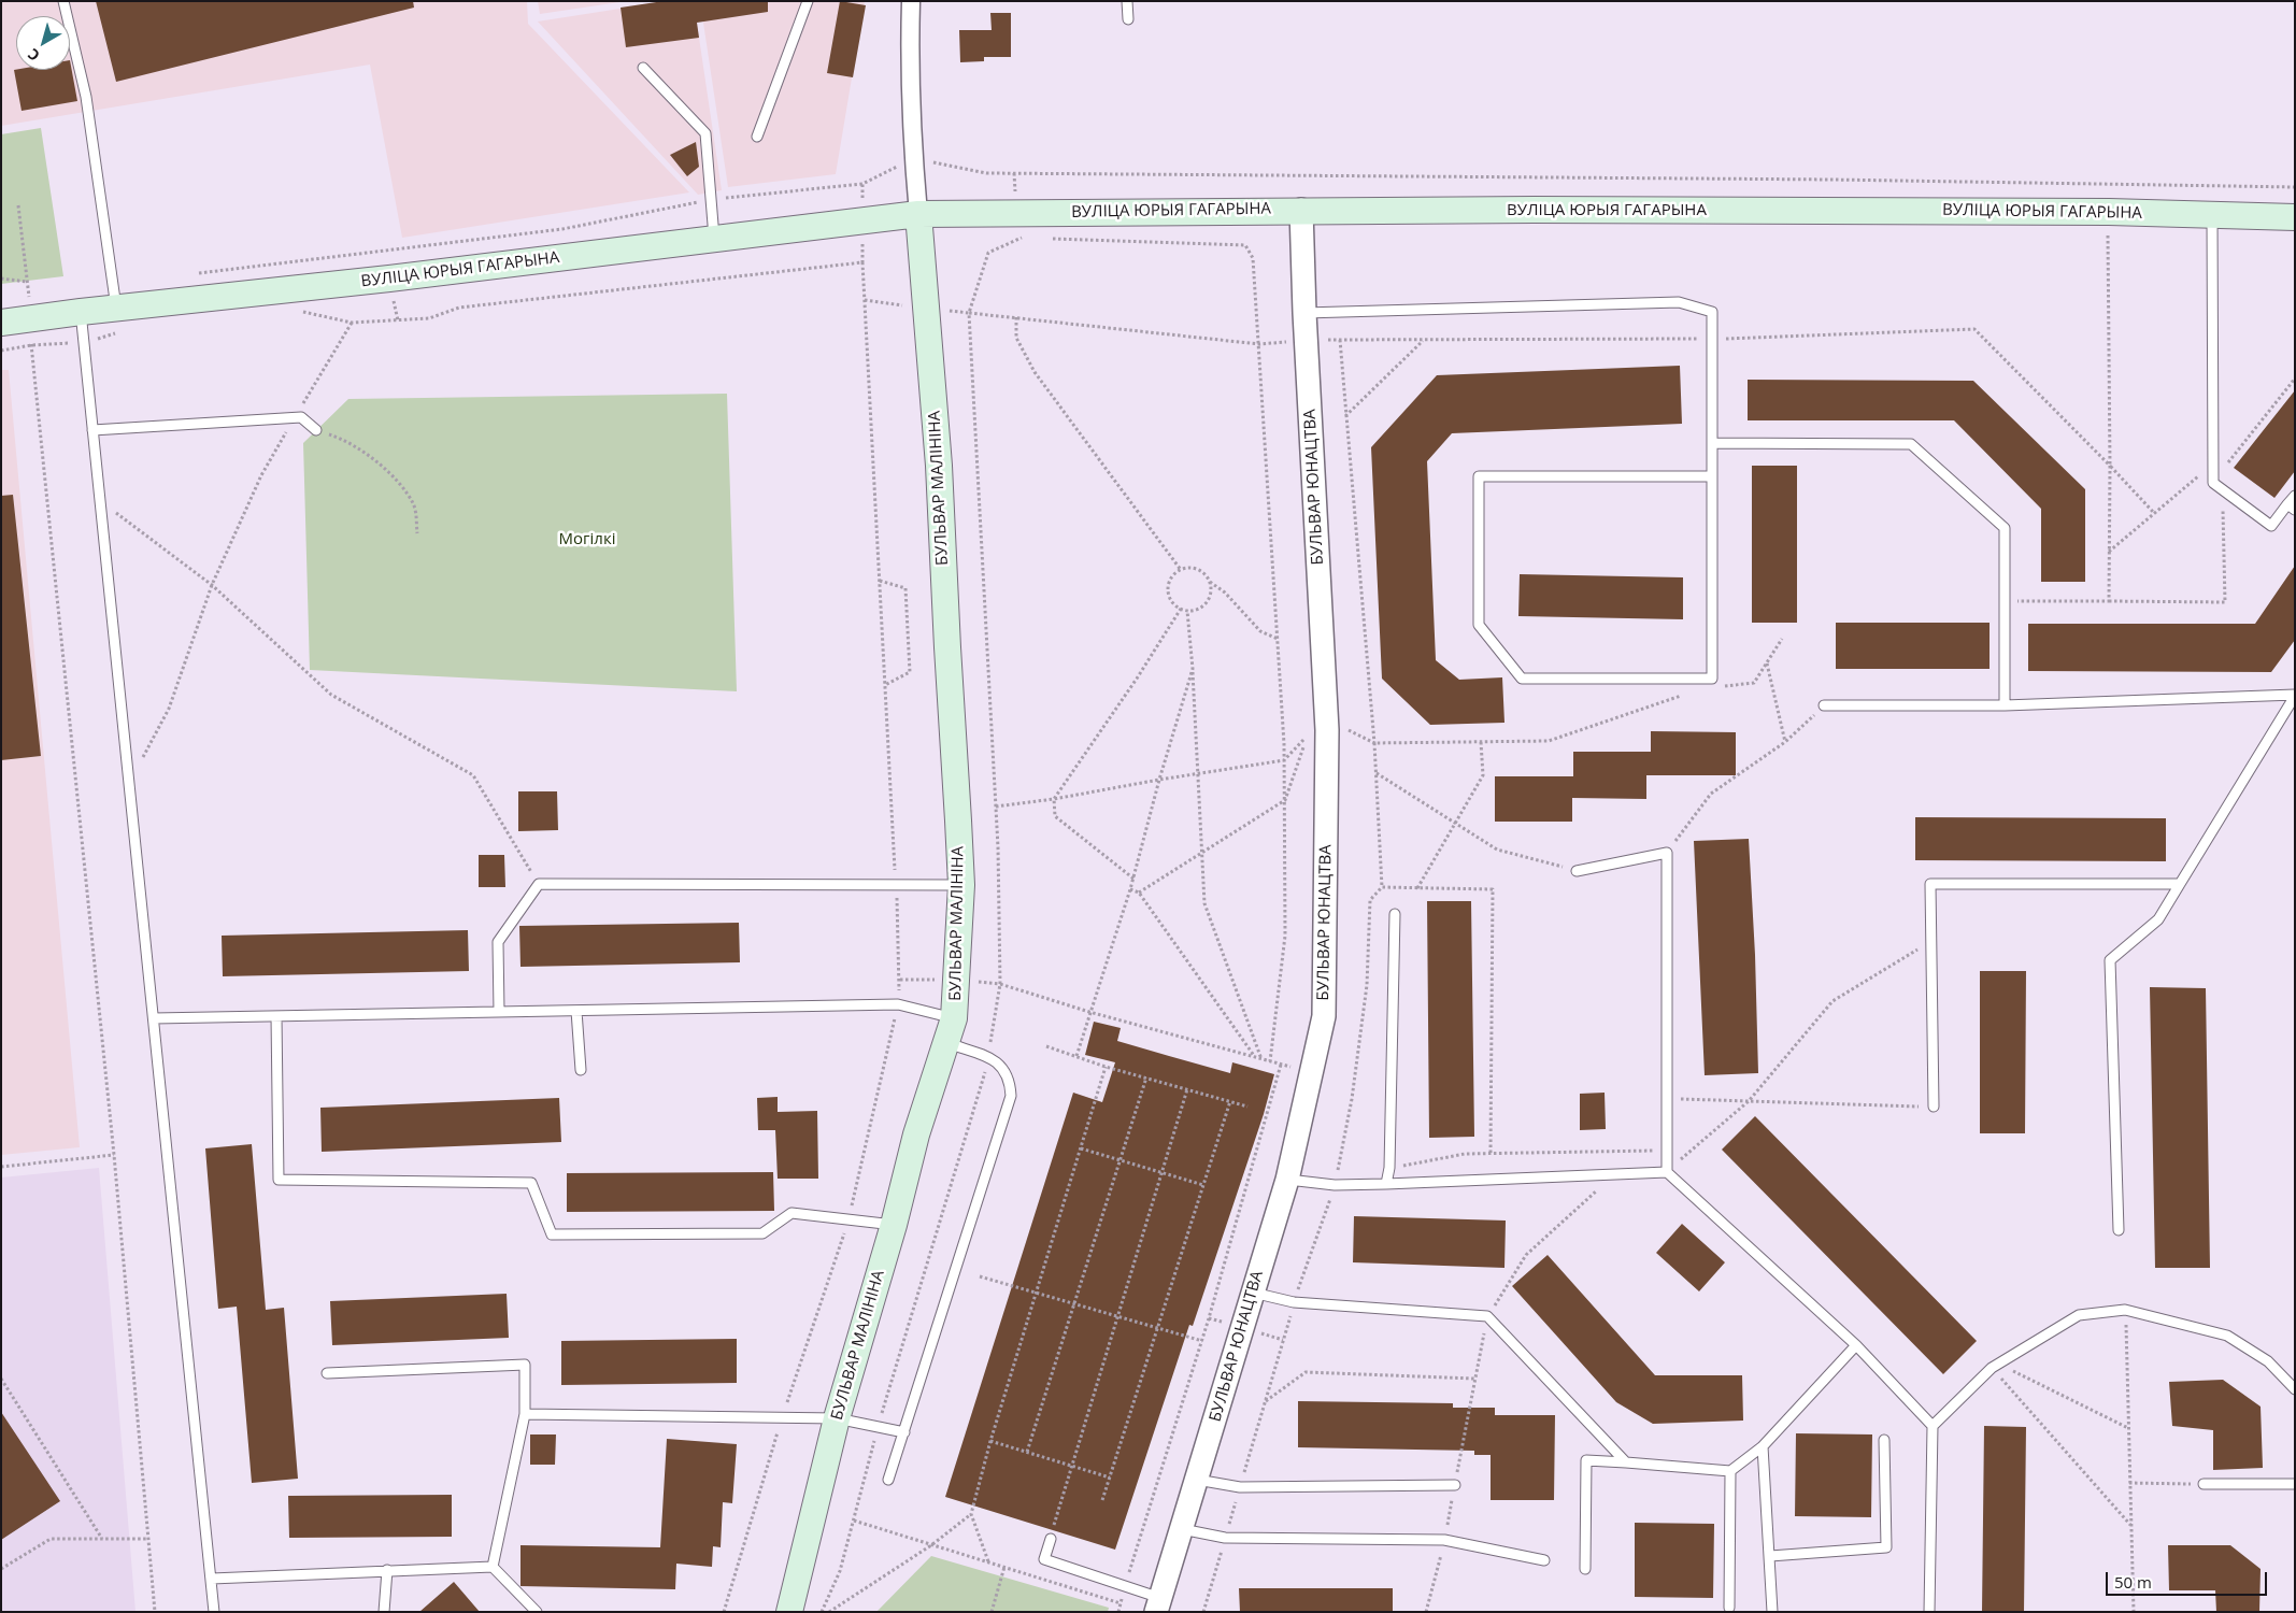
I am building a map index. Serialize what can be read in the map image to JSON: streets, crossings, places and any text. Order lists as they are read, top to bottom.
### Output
{
  "streets": {
    "main road": ["ВУЛІЦА ЮРЫЯ ГАГАРЫНА", "БУЛЬВАР МАЛІНІНА"],
    "street": ["БУЛЬВАР ЮНАЦТВА"]
  },
  "crossings": [
    ["ВУЛІЦА ЮРЫЯ ГАГАРЫНА", "БУЛЬВАР ЮНАЦТВА"],
    ["ВУЛІЦА ЮРЫЯ ГАГАРЫНА", "БУЛЬВАР МАЛІНІНА"]
  ],
  "parks": ["Могілкі"],
  "scale_bar": "50 m",
  "north": "bottom left"
}
